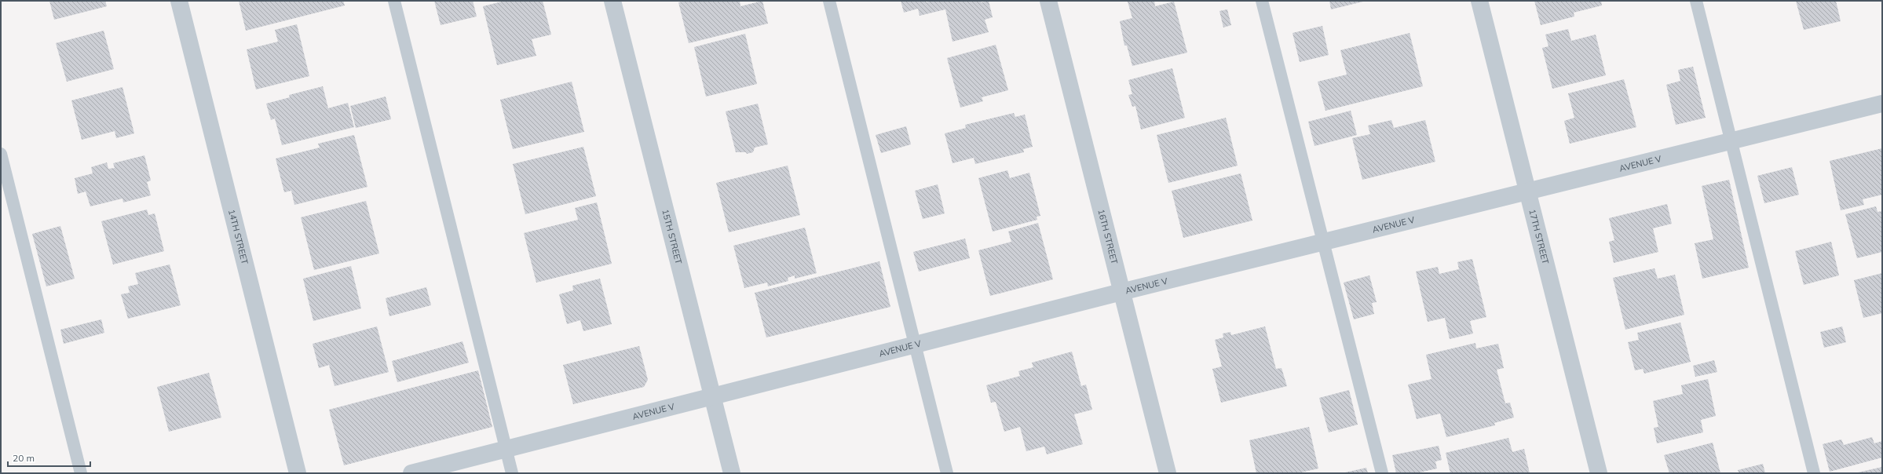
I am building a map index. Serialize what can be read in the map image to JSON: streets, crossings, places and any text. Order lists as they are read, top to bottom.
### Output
{
  "streets": {
    "street": [
      "AVENUE V",
      "14TH STREET",
      "15TH STREET",
      "16TH STREET",
      "17TH STREET"
    ]
  },
  "crossings": [
    ["AVENUE V", "15TH STREET"],
    ["AVENUE V", "16TH STREET"],
    ["AVENUE V", "17TH STREET"]
  ],
  "scale_bar": "20 m"
}
